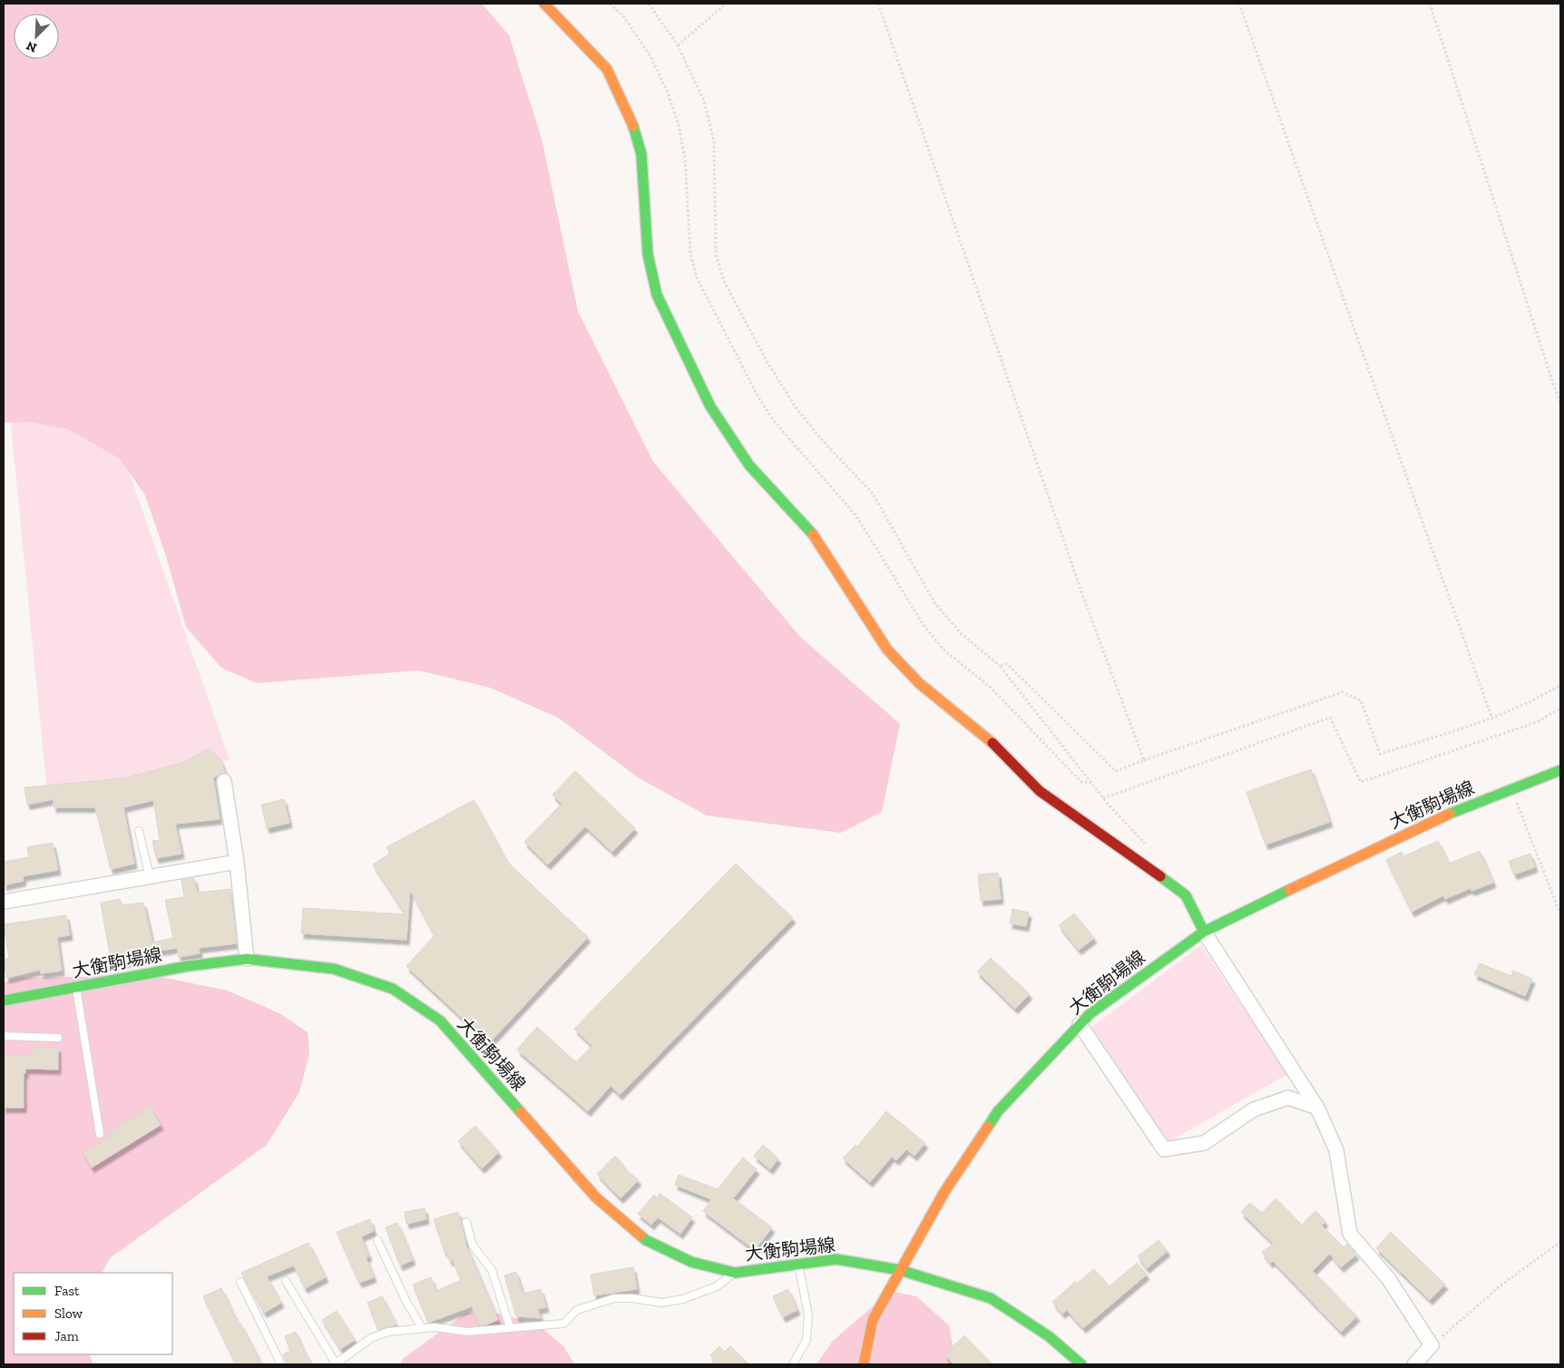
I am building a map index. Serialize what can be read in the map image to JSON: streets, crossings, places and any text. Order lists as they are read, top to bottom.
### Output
{
  "streets": {
    "main road": ["大衡駒場線"]
  },
  "legend": ["Fast", "Slow", "Jam"],
  "north": "bottom left"
}
